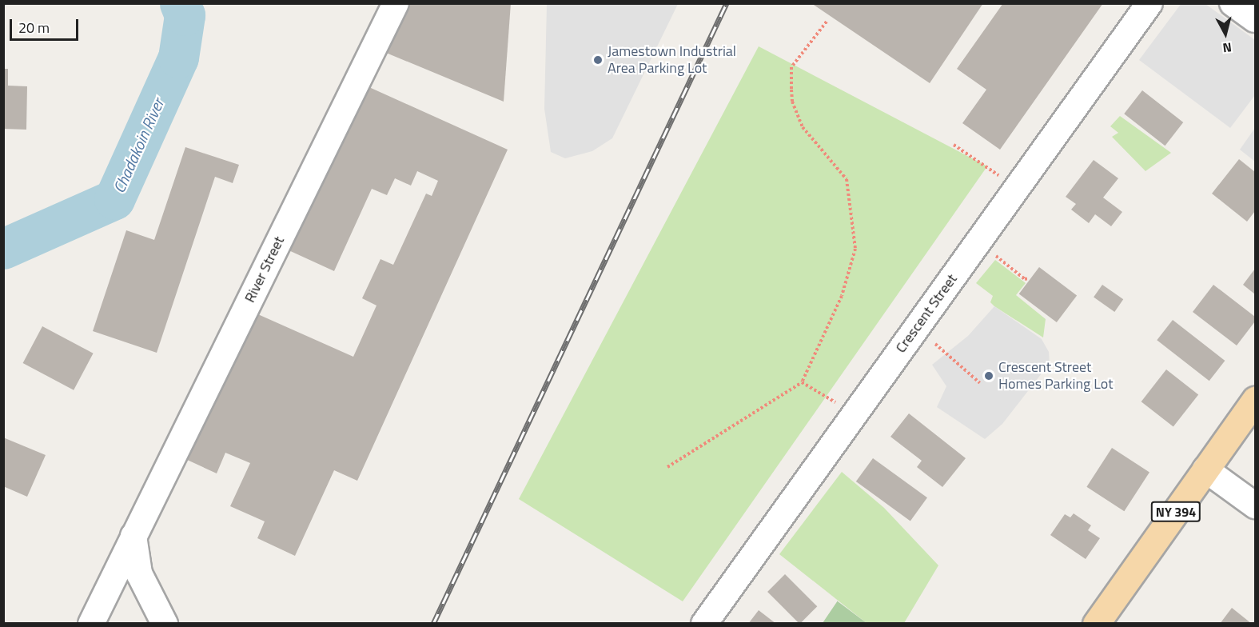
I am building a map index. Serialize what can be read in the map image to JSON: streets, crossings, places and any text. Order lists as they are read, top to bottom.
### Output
{
  "streets": {
    "main road": ["NY 394"],
    "street": ["River Street", "Crescent Street"]
  },
  "water": ["Chadakoin River"],
  "places": ["Jamestown Industrial Area Parking Lot", "Crescent Street Homes Parking Lot"],
  "scale_bar": "20 m",
  "north": "bottom"
}
